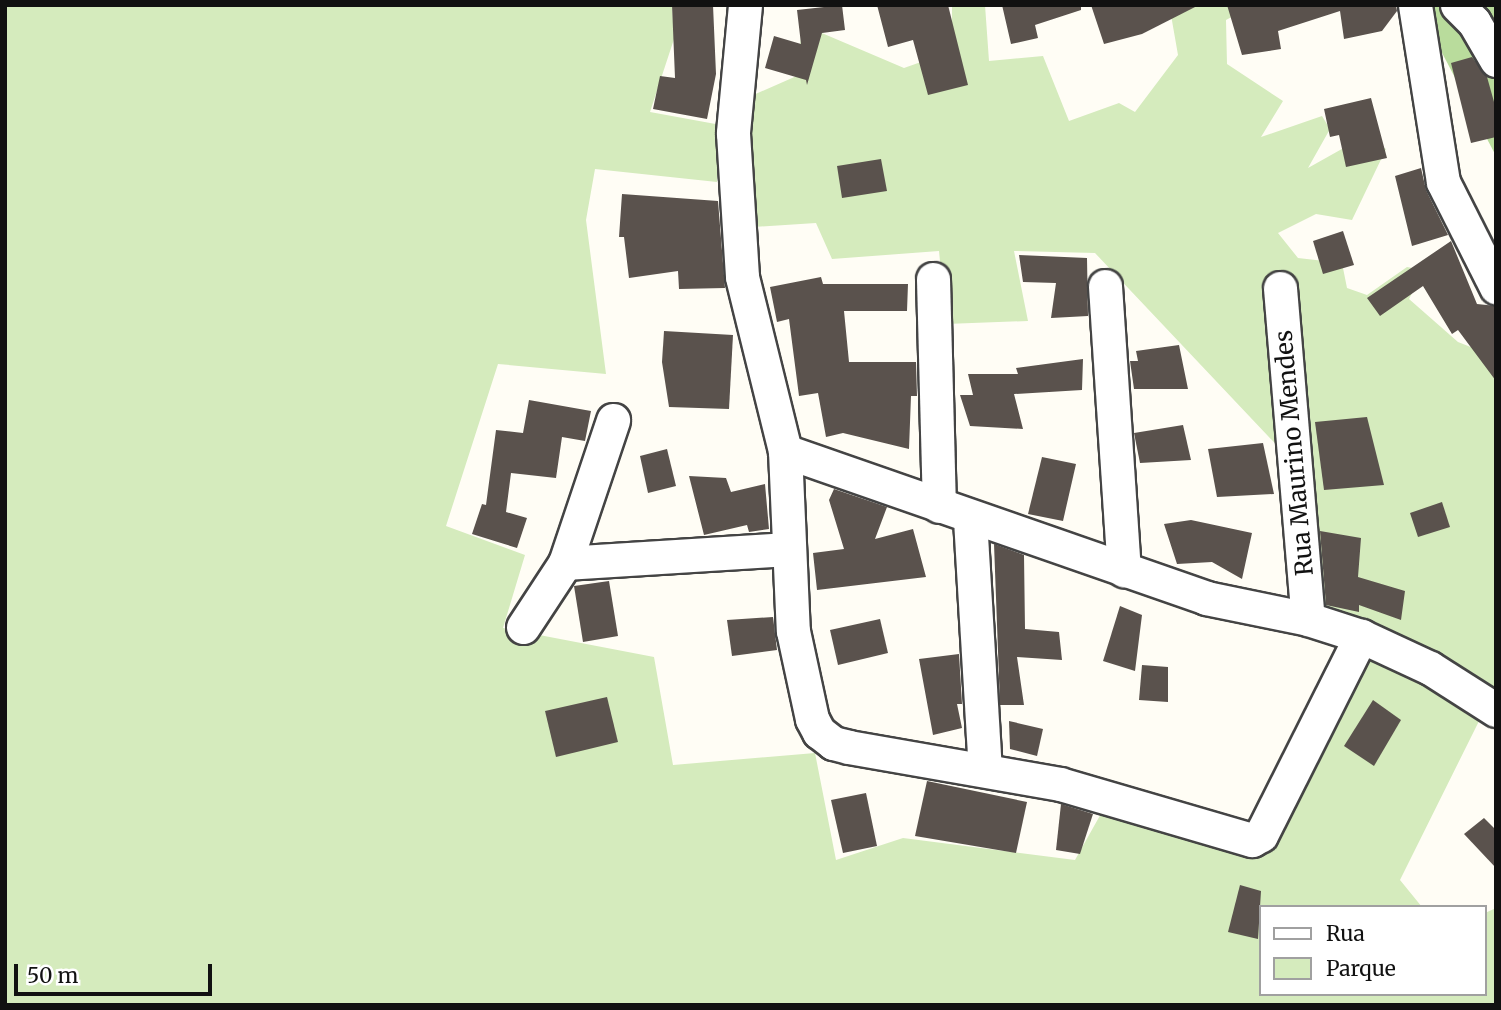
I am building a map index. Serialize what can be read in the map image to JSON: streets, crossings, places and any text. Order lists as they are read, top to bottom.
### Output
{
  "streets": {
    "street": ["Rua Maurino Mendes"]
  },
  "legend": ["Rua", "Parque"],
  "scale_bar": "50 m"
}
